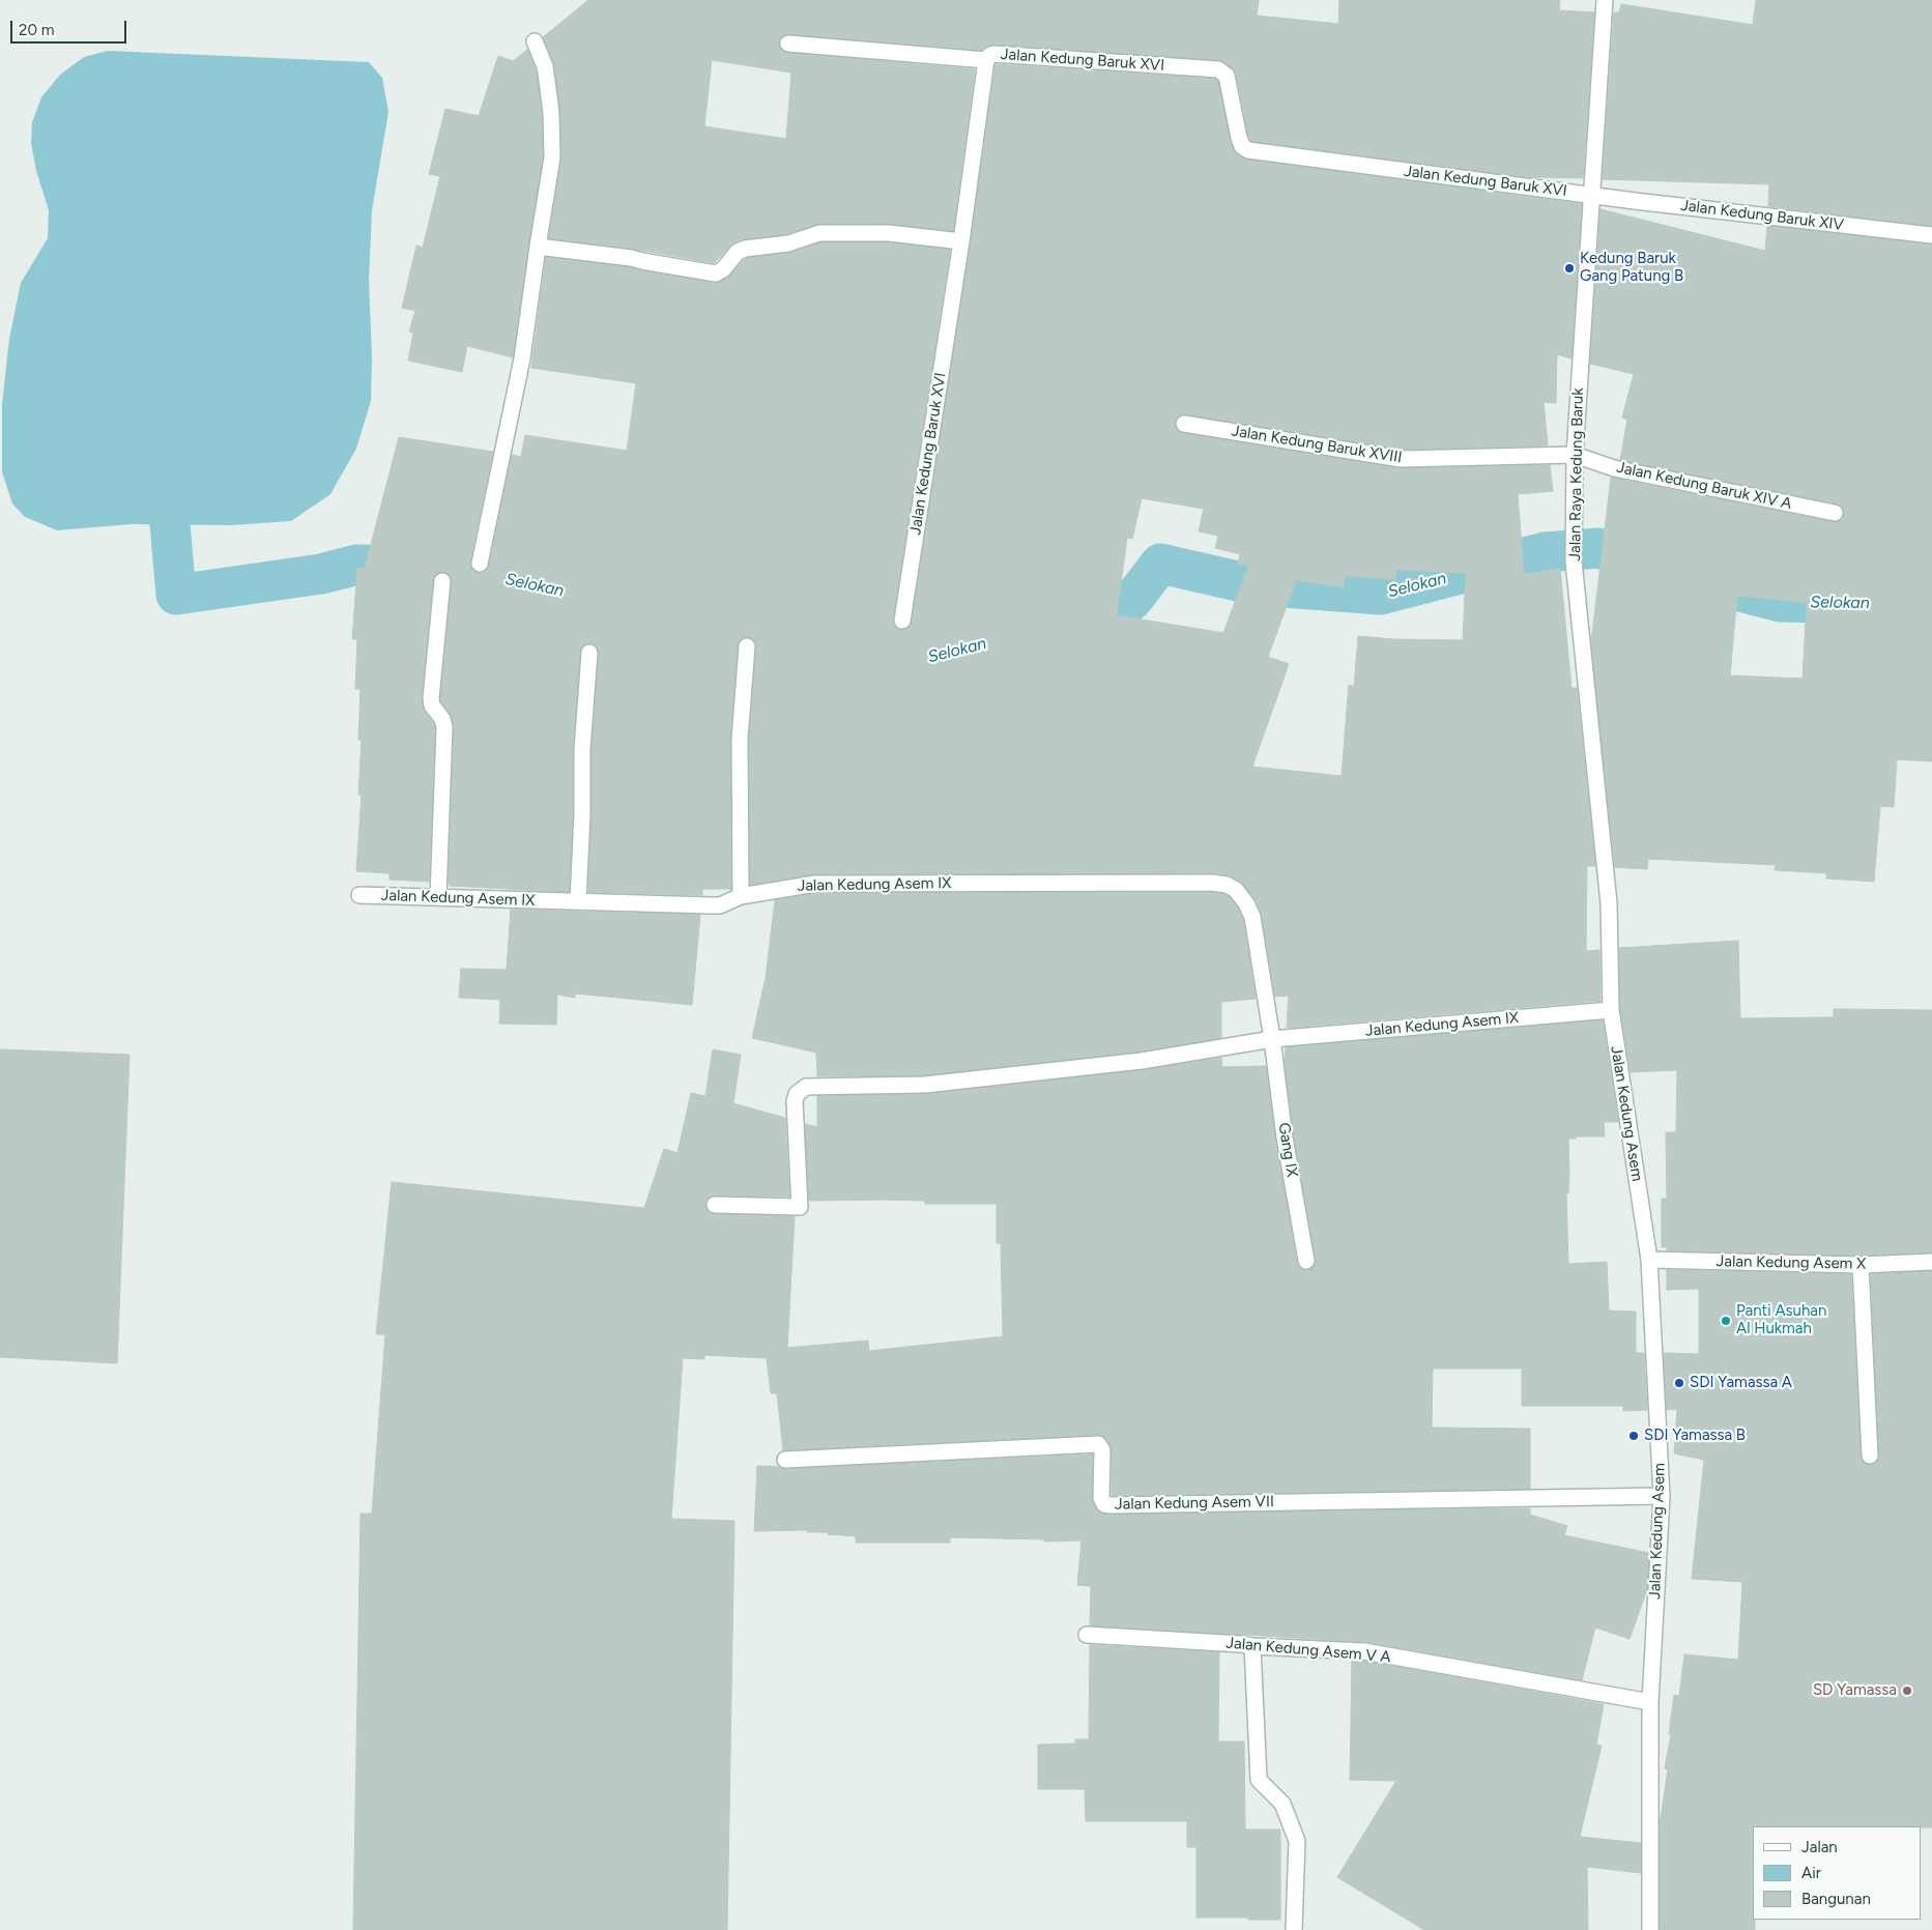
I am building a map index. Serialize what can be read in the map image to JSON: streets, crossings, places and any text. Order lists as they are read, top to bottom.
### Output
{
  "streets": {
    "street": [
      "Jalan Kedung Baruk XVI",
      "Jalan Kedung Baruk XIV",
      "Jalan Kedung Baruk XVIII",
      "Jalan Raya Kedung Baruk",
      "Jalan Kedung Baruk XIV A",
      "Jalan Kedung Asem IX",
      "Jalan Kedung Asem",
      "Gang IX",
      "Jalan Kedung Asem X",
      "Jalan Kedung Asem VII",
      "Jalan Kedung Asem V A"
    ]
  },
  "crossings": [
    ["Jalan Kedung Baruk XVI", "Jalan Kedung Baruk XIV"],
    ["Jalan Kedung Baruk XVI", "Jalan Raya Kedung Baruk"],
    ["Jalan Kedung Baruk XIV", "Jalan Raya Kedung Baruk"],
    ["Jalan Kedung Baruk XVIII", "Jalan Raya Kedung Baruk"],
    ["Jalan Kedung Baruk XVIII", "Jalan Kedung Baruk XIV A"],
    ["Jalan Raya Kedung Baruk", "Jalan Kedung Baruk XIV A"],
    ["Jalan Raya Kedung Baruk", "Jalan Kedung Asem IX"],
    ["Jalan Raya Kedung Baruk", "Jalan Kedung Asem"],
    ["Jalan Kedung Asem IX", "Jalan Kedung Asem"],
    ["Jalan Kedung Asem IX", "Gang IX"],
    ["Jalan Kedung Asem", "Jalan Kedung Asem X"],
    ["Jalan Kedung Asem", "Jalan Kedung Asem VII"],
    ["Jalan Kedung Asem", "Jalan Kedung Asem V A"]
  ],
  "water": ["Selokan"],
  "places": [
    "Kedung Baruk Gang Patung B",
    "Panti Asuhan Al Hukmah",
    "SDI Yamassa A",
    "SDI Yamassa B",
    "SD Yamassa"
  ],
  "legend": ["Jalan", "Air", "Bangunan"],
  "scale_bar": "20 m"
}
